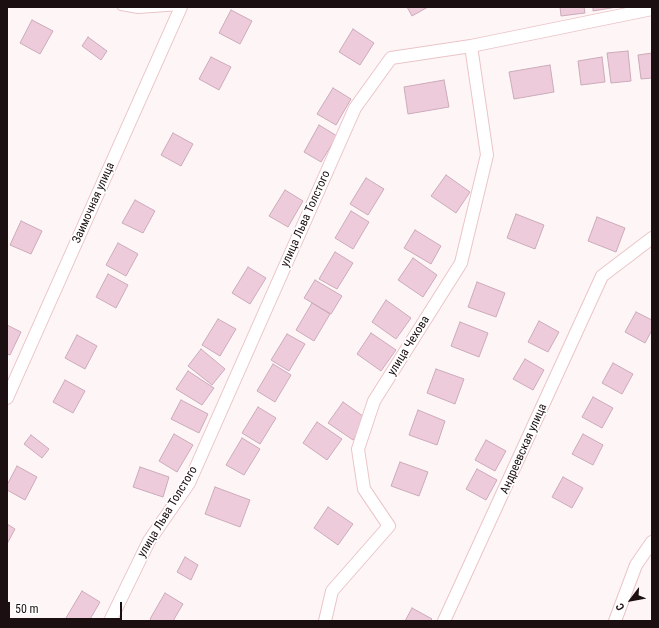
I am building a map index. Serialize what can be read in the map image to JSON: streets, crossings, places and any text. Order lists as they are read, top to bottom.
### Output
{
  "streets": {
    "street": [
      "Заимочная улица",
      "улица Льва Толстого",
      "улица Чехова",
      "Андреевская улица"
    ]
  },
  "crossings": [
    ["улица Льва Толстого", "улица Чехова"]
  ],
  "scale_bar": "50 m",
  "north": "bottom left"
}
